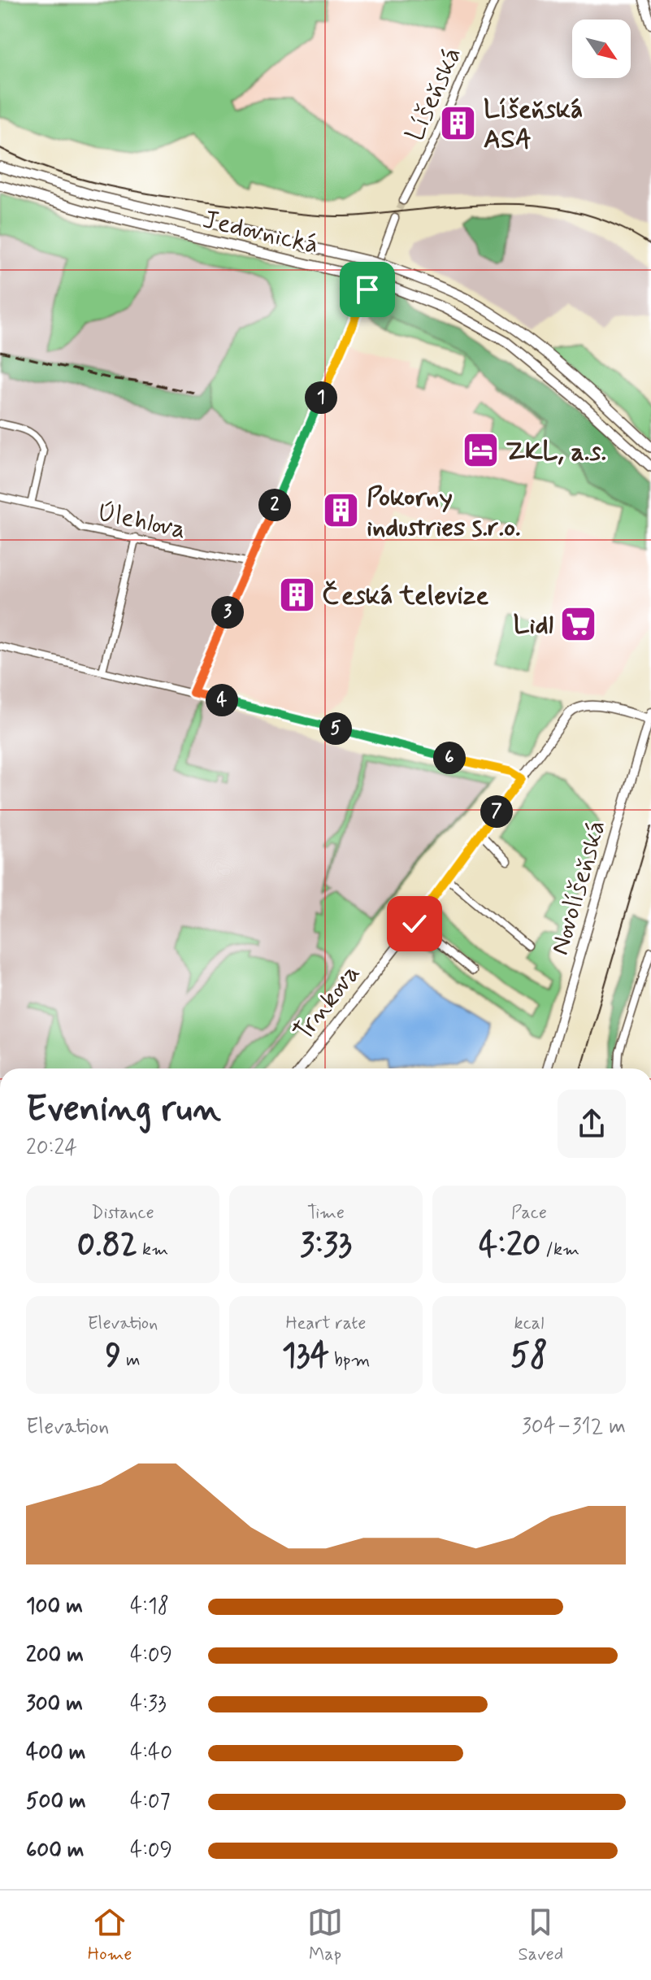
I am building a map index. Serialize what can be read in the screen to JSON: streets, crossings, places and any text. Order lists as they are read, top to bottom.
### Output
{
  "streets": {
    "main road": ["Jedovnická"],
    "street": [
      "Líšeňská",
      "Úlehlova",
      "Novolíšeňská",
      "Trnkova"
    ]
  },
  "crossings": [
    ["Novolíšeňská", "Trnkova"]
  ],
  "places": {
    "building": ["Líšeňská ASA", "Pokorny industries s.r.o.", "Česká televize"],
    "hotel": ["ZKL, a.s."],
    "supermarket": ["Lidl"]
  },
  "north": "bottom right",
  "page": {
    "pins": [
      "1",
      "2",
      "3",
      "4",
      "5",
      "6",
      "7"
    ],
    "heading": ["Evening run", "20:24"],
    "stats": [
      ["Distance", "0.82 km"],
      ["Time", "3:33"],
      ["Pace", "4:20 /km"],
      ["Elevation", "9 m"],
      ["Heart rate", "134 bpm"],
      ["kcal", "58"]
    ],
    "chart": ["Elevation", "304–312 m"],
    "list": [
      {
        "name": "100 m",
        "note": "4:18"
      },
      {
        "name": "200 m",
        "note": "4:09"
      },
      {
        "name": "300 m",
        "note": "4:33"
      },
      {
        "name": "400 m",
        "note": "4:40"
      },
      {
        "name": "500 m",
        "note": "4:07"
      },
      {
        "name": "600 m",
        "note": "4:09"
      }
    ],
    "tabs": ["Home", "Map", "Saved"]
  }
}
